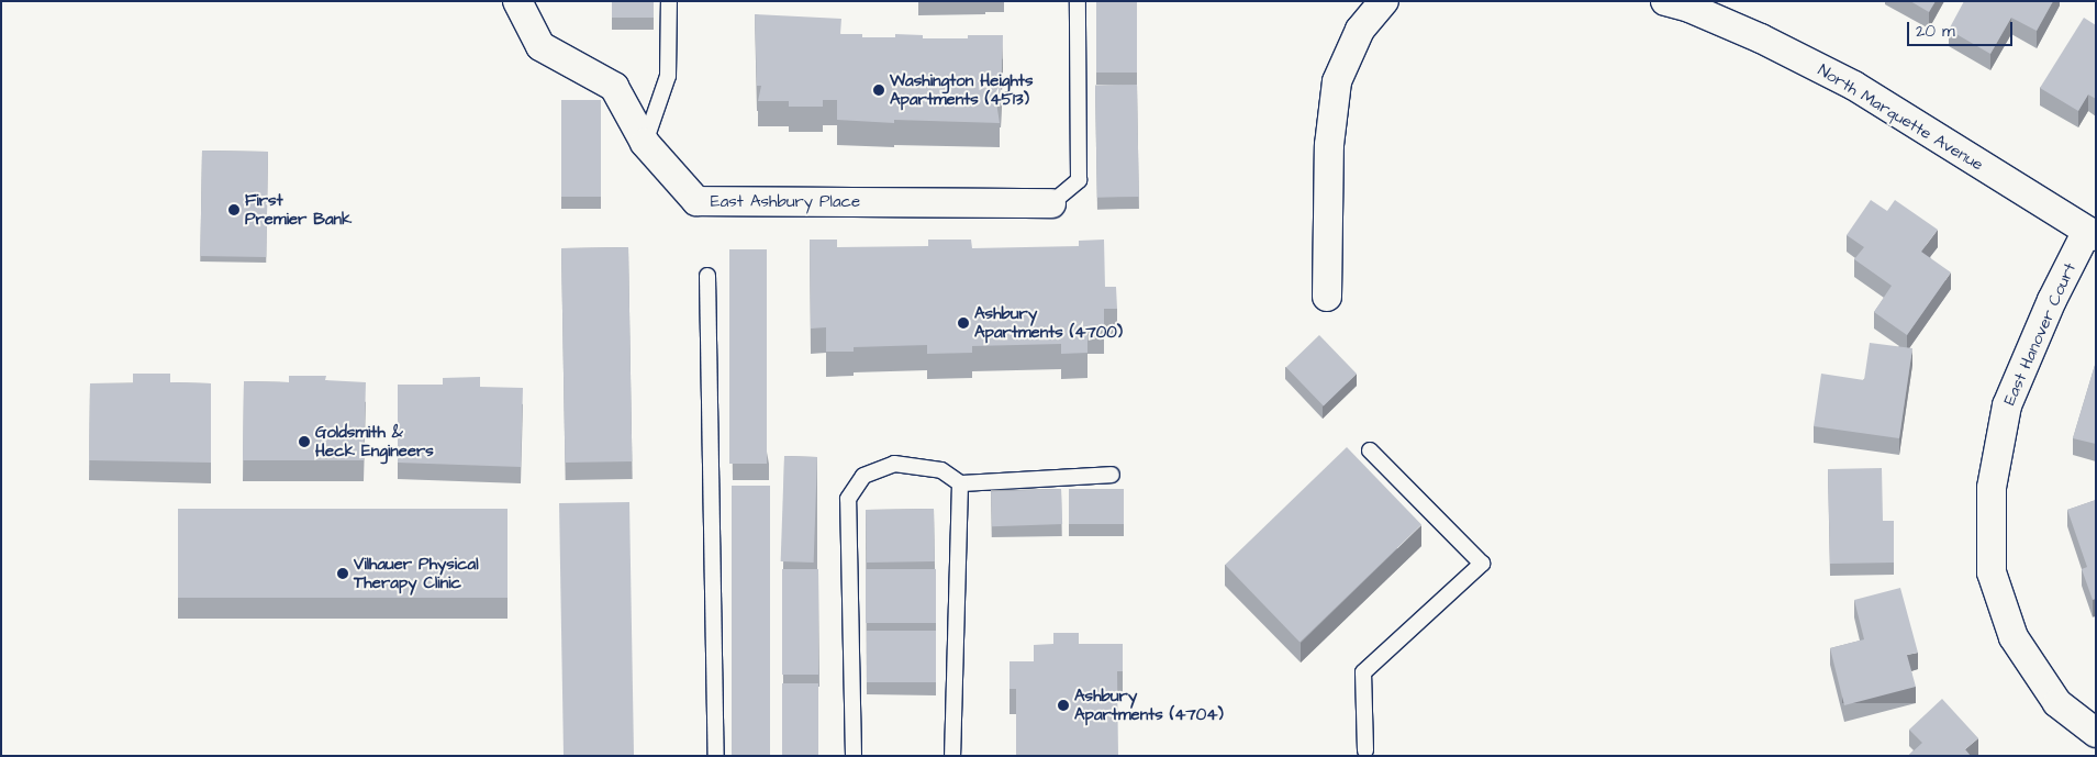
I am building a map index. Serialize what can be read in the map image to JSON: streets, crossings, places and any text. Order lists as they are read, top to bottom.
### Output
{
  "streets": {
    "street": ["North Marquette Avenue", "East Ashbury Place", "East Hanover Court"]
  },
  "crossings": [
    ["North Marquette Avenue", "East Hanover Court"]
  ],
  "places": [
    "Washington Heights Apartments (4513)",
    "First Premier Bank",
    "Ashbury Apartments (4700)",
    "Goldsmith & Heck Engineers",
    "Vilhauer Physical Therapy Clinic",
    "Ashbury Apartments (4704)"
  ],
  "scale_bar": "20 m"
}
